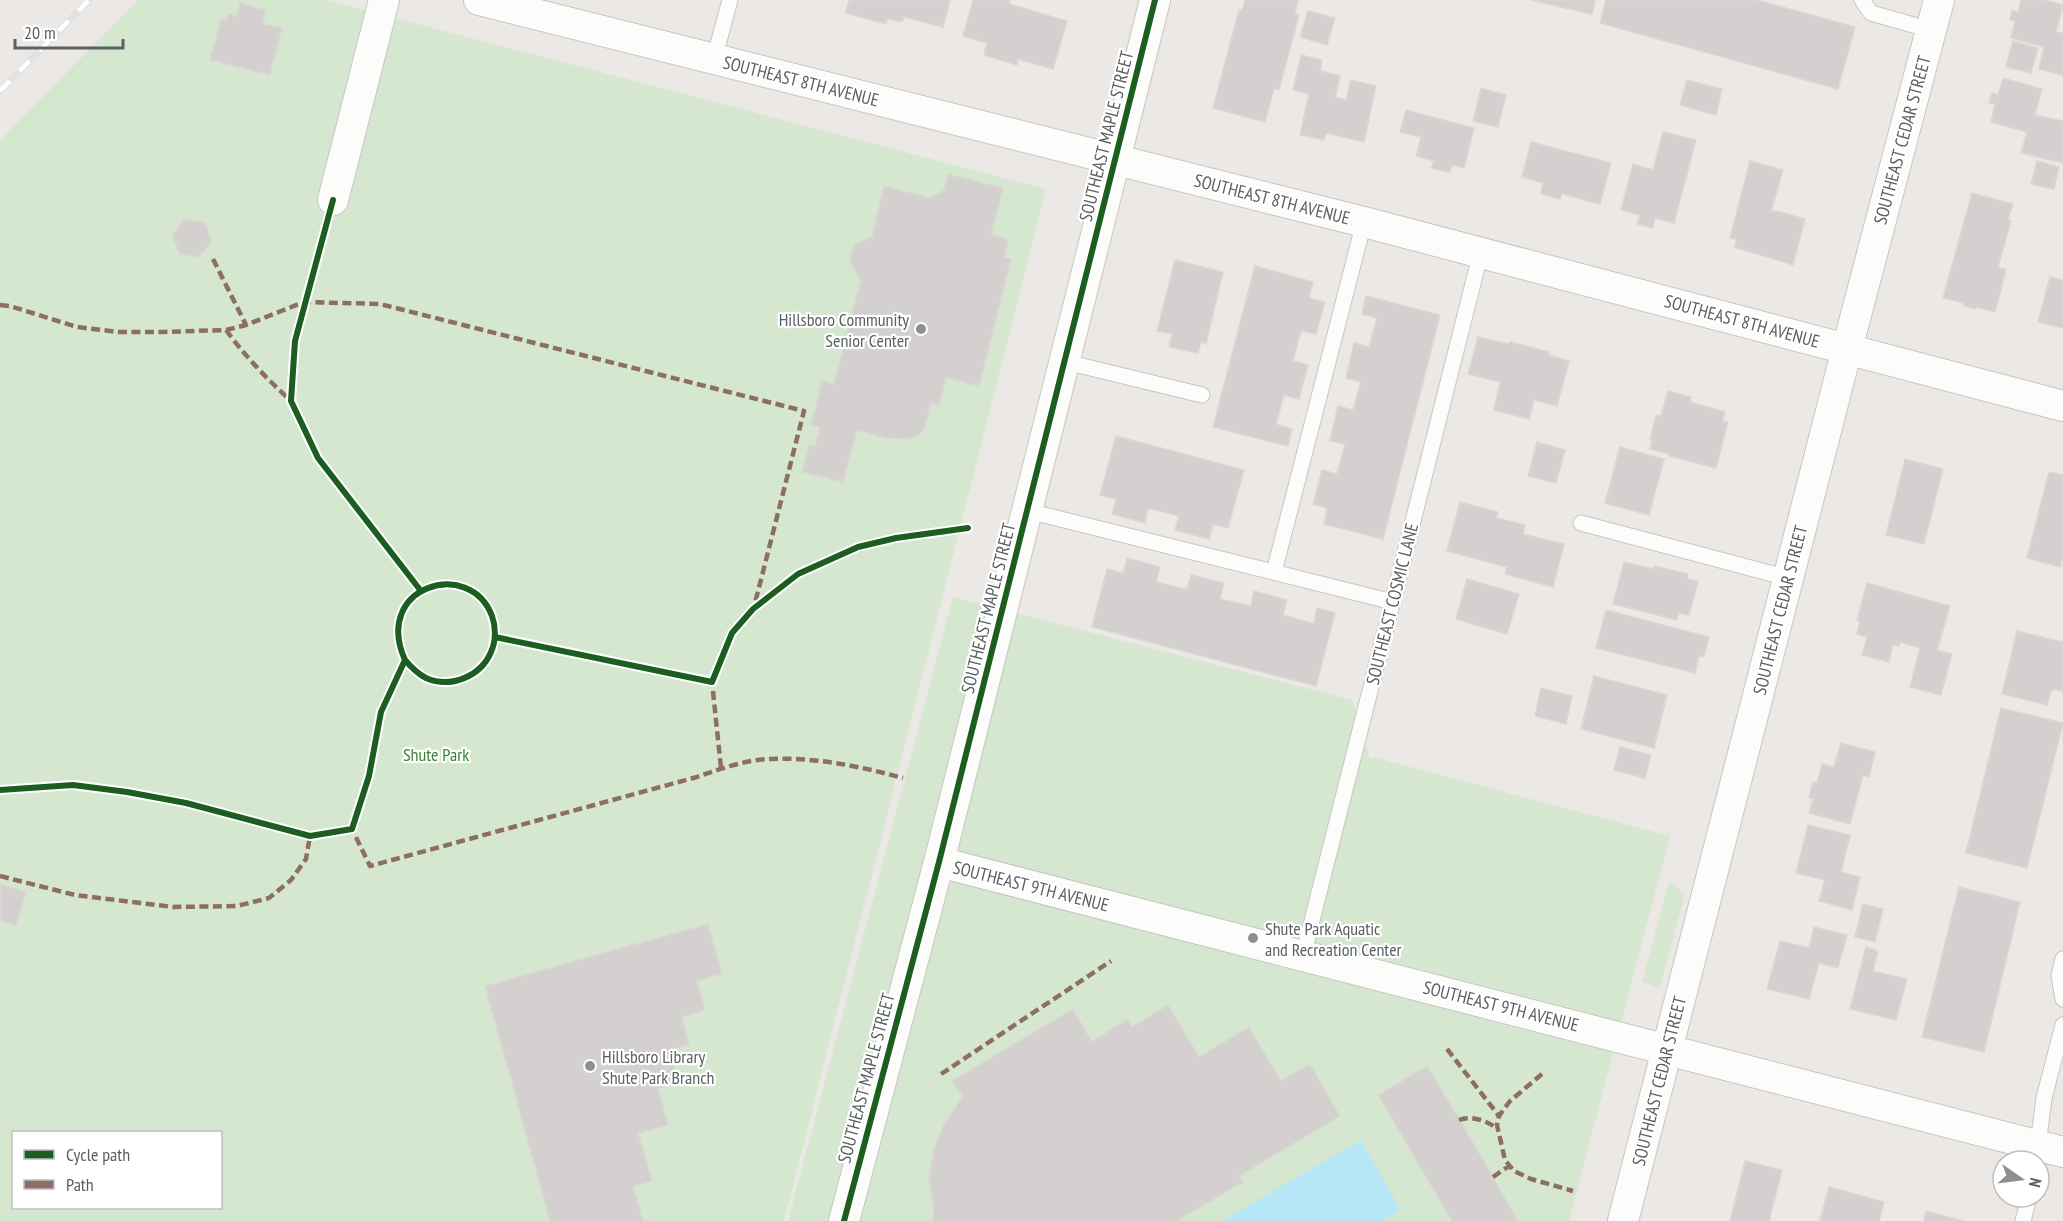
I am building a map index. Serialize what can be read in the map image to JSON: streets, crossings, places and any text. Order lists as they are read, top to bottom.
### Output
{
  "streets": {
    "street": [
      "SOUTHEAST 8TH AVENUE",
      "SOUTHEAST MAPLE STREET",
      "SOUTHEAST CEDAR STREET",
      "SOUTHEAST 9TH AVENUE"
    ],
    "lane": ["SOUTHEAST COSMIC LANE"]
  },
  "crossings": [
    ["SOUTHEAST 8TH AVENUE", "SOUTHEAST MAPLE STREET"],
    ["SOUTHEAST 8TH AVENUE", "SOUTHEAST CEDAR STREET"],
    ["SOUTHEAST 8TH AVENUE", "SOUTHEAST COSMIC LANE"],
    ["SOUTHEAST MAPLE STREET", "SOUTHEAST 9TH AVENUE"],
    ["SOUTHEAST CEDAR STREET", "SOUTHEAST 9TH AVENUE"],
    ["SOUTHEAST COSMIC LANE", "SOUTHEAST 9TH AVENUE"]
  ],
  "parks": ["Shute Park"],
  "places": ["Hillsboro Community Senior Center", "Shute Park Aquatic and Recreation Center", "Hillsboro Library Shute Park Branch"],
  "legend": ["Cycle path", "Path"],
  "scale_bar": "20 m",
  "north": "right"
}
